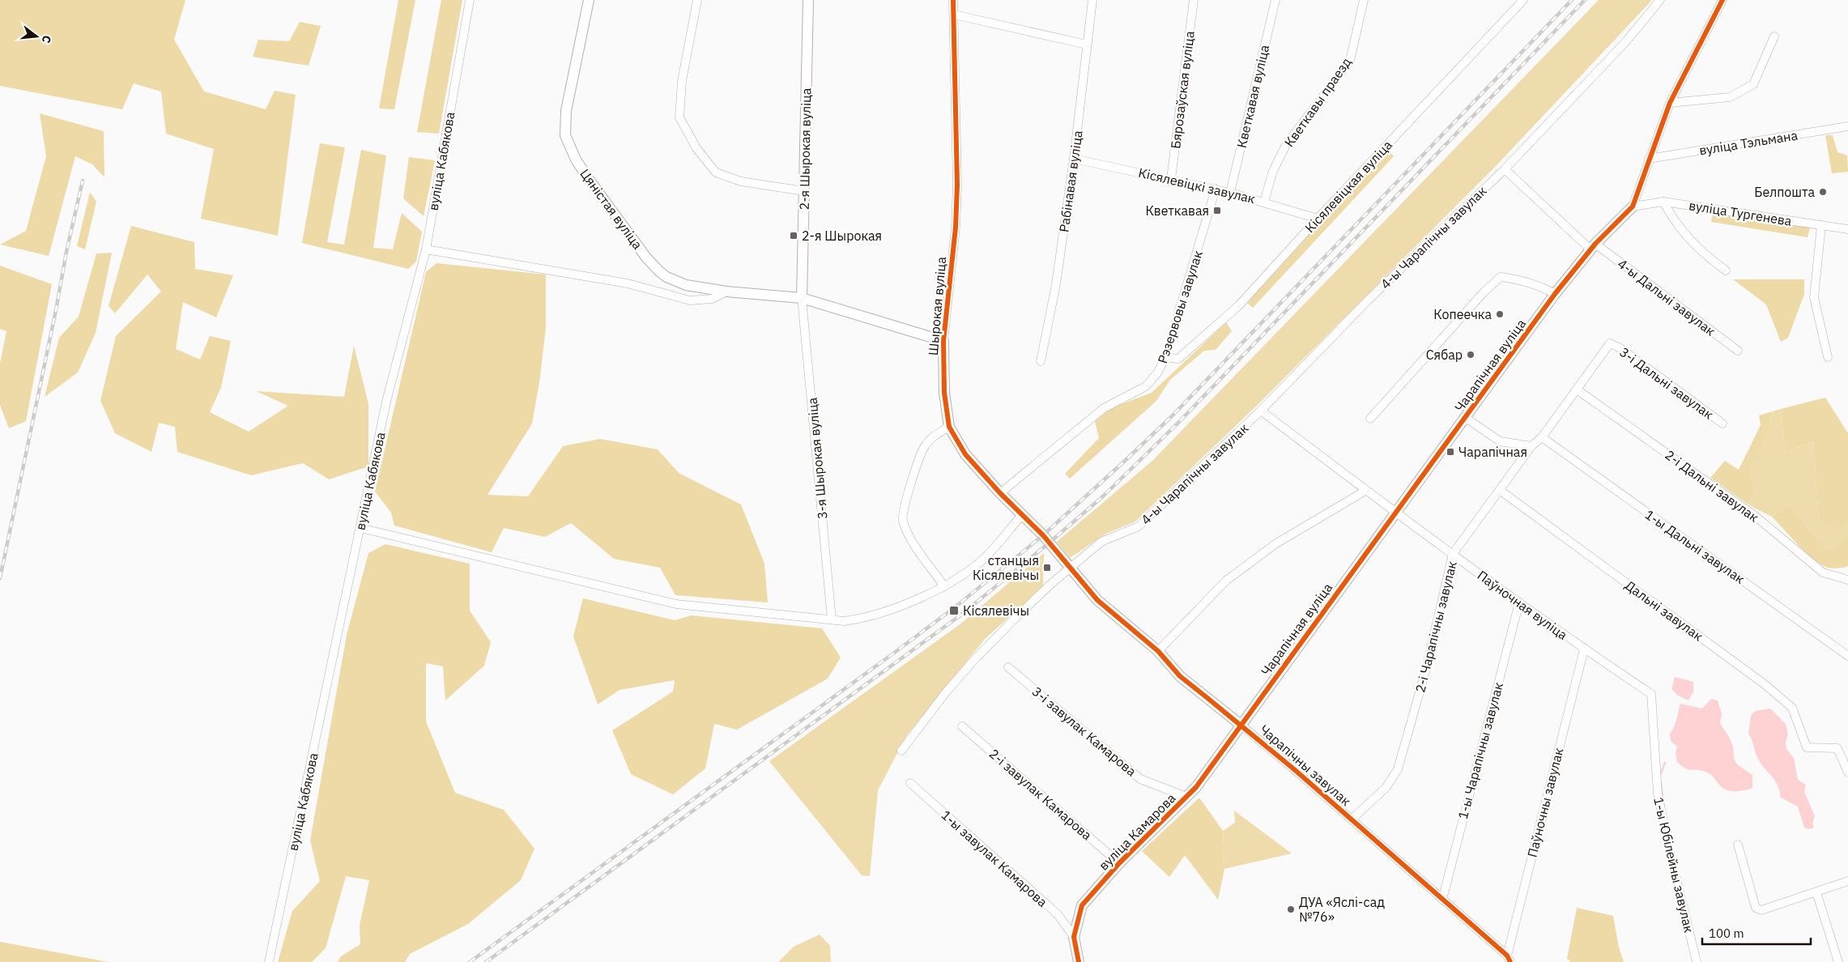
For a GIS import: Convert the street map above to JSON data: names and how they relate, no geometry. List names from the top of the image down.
{
  "streets": {
    "street": [
      "Бярозаўская вуліца",
      "Кветкавая вуліца",
      "Кветкавы праезд",
      "вуліца Тэльмана",
      "2-я Шырокая вуліца",
      "вуліца Кабякова",
      "Рабінавая вуліца",
      "Кісялевіцкі завулак",
      "Кісялевіцкая вуліца",
      "Цяністая вуліца",
      "вуліца Тургенева",
      "4-ы Чарапічны завулак",
      "4-ы Дальні завулак",
      "Шырокая вуліца",
      "Рэзервовы завулак",
      "Чарапічная вуліца",
      "3-і Дальні завулак",
      "3-я Шырокая вуліца",
      "2-і Дальні завулак",
      "1-ы Дальні завулак",
      "Паўночная вуліца",
      "Дальні завулак",
      "2-і Чарапічны завулак",
      "3-і завулак Камарова",
      "1-ы Чарапічны завулак",
      "Чарапічны завулак",
      "2-і завулак Камарова",
      "Паўночны завулак",
      "вуліца Камарова",
      "1-ы завулак Камарова",
      "1-ы Юбілейны завулак"
    ]
  },
  "crossings": [
    ["Бярозаўская вуліца", "Кісялевіцкі завулак"],
    ["Кветкавая вуліца", "Кісялевіцкі завулак"],
    ["Кветкавы праезд", "Кісялевіцкі завулак"],
    ["вуліца Тэльмана", "Чарапічная вуліца"],
    ["2-я Шырокая вуліца", "Цяністая вуліца"],
    ["2-я Шырокая вуліца", "3-я Шырокая вуліца"],
    ["Рабінавая вуліца", "Кісялевіцкі завулак"],
    ["Кісялевіцкі завулак", "Кісялевіцкая вуліца"],
    ["Кісялевіцкі завулак", "Рэзервовы завулак"],
    ["Кісялевіцкая вуліца", "Рэзервовы завулак"],
    ["Цяністая вуліца", "Шырокая вуліца"],
    ["Цяністая вуліца", "3-я Шырокая вуліца"],
    ["вуліца Тургенева", "Чарапічная вуліца"],
    ["4-ы Чарапічны завулак", "Шырокая вуліца"],
    ["4-ы Чарапічны завулак", "Чарапічны завулак"],
    ["4-ы Дальні завулак", "Чарапічная вуліца"],
    ["Шырокая вуліца", "Рэзервовы завулак"],
    ["Шырокая вуліца", "Чарапічны завулак"],
    ["Чарапічная вуліца", "Паўночная вуліца"],
    ["Чарапічная вуліца", "Чарапічны завулак"],
    ["Чарапічная вуліца", "вуліца Камарова"],
    ["3-і Дальні завулак", "2-і Чарапічны завулак"],
    ["2-і Дальні завулак", "2-і Чарапічны завулак"],
    ["1-ы Дальні завулак", "2-і Чарапічны завулак"],
    ["Паўночная вуліца", "2-і Чарапічны завулак"],
    ["Паўночная вуліца", "1-ы Чарапічны завулак"],
    ["Паўночная вуліца", "Паўночны завулак"],
    ["Паўночная вуліца", "1-ы Юбілейны завулак"],
    ["Дальні завулак", "2-і Чарапічны завулак"],
    ["2-і Чарапічны завулак", "Чарапічны завулак"],
    ["3-і завулак Камарова", "вуліца Камарова"],
    ["1-ы Чарапічны завулак", "Чарапічны завулак"],
    ["Чарапічны завулак", "Паўночны завулак"],
    ["Чарапічны завулак", "вуліца Камарова"],
    ["2-і завулак Камарова", "вуліца Камарова"],
    ["вуліца Камарова", "1-ы завулак Камарова"]
  ],
  "places": {
    "other": [
      "Белпошта",
      "Копеечка",
      "Сябар",
      "ДУА «Яслі-сад №76»"
    ],
    "transit": [
      "Кветкавая",
      "2-я Шырокая",
      "Чарапічная",
      "станцыя Кісялевічы",
      "Кісялевічы"
    ]
  },
  "scale_bar": "100 m",
  "north": "right"
}
